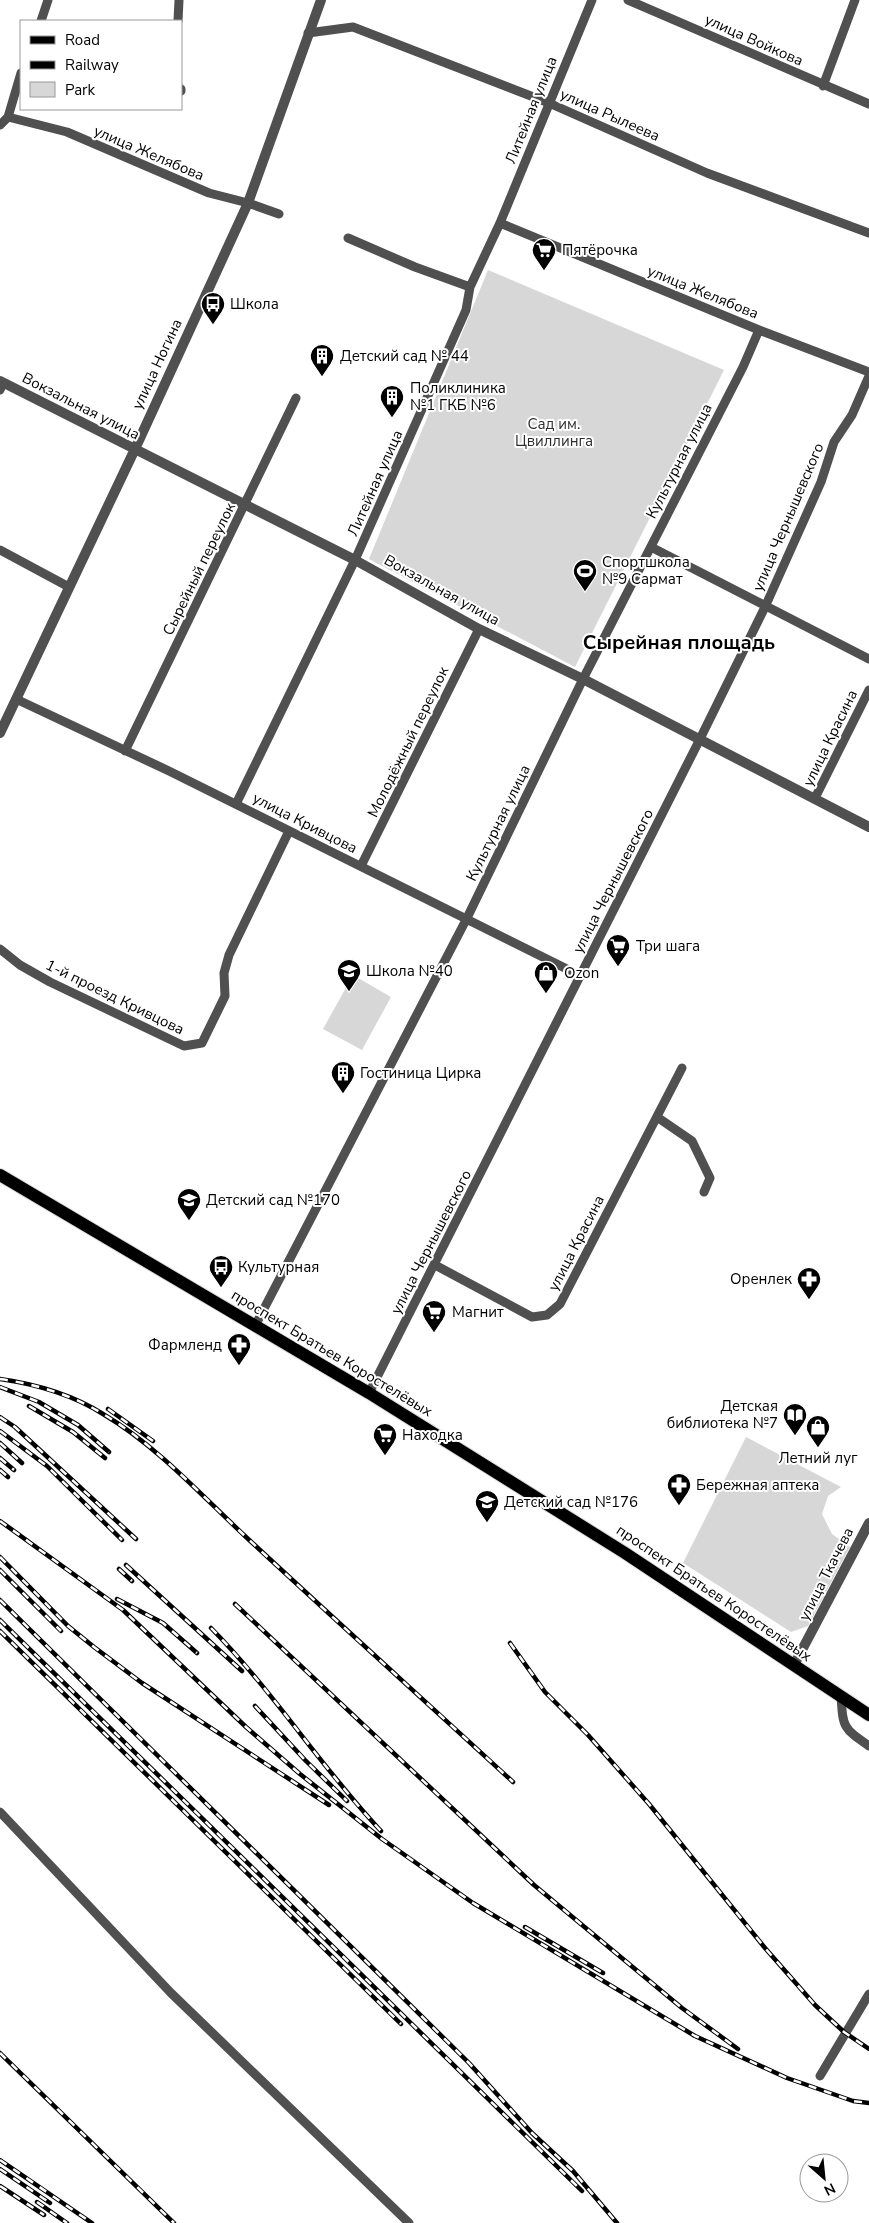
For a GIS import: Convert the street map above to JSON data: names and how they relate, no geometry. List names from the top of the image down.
{
  "streets": {
    "main road": ["проспект Братьев Коростелёвых"],
    "street": [
      "улица Войкова",
      "Литейная улица",
      "улица Рылеева",
      "улица Желябова",
      "улица Ногина",
      "Вокзальная улица",
      "Культурная улица",
      "улица Чернышевского",
      "Сырейный переулок",
      "улица Красина",
      "Молодёжный переулок",
      "улица Кривцова",
      "1-й проезд Кривцова",
      "улица Ткачева"
    ]
  },
  "crossings": [
    ["Литейная улица", "улица Рылеева"],
    ["Литейная улица", "улица Желябова"],
    ["Литейная улица", "Вокзальная улица"],
    ["Литейная улица", "улица Кривцова"],
    ["улица Рылеева", "улица Ногина"],
    ["улица Желябова", "улица Ногина"],
    ["улица Желябова", "Культурная улица"],
    ["улица Ногина", "Вокзальная улица"],
    ["улица Ногина", "улица Кривцова"],
    ["Вокзальная улица", "Культурная улица"],
    ["Вокзальная улица", "улица Чернышевского"],
    ["Вокзальная улица", "Сырейный переулок"],
    ["Вокзальная улица", "улица Красина"],
    ["Вокзальная улица", "Молодёжный переулок"],
    ["Культурная улица", "улица Кривцова"],
    ["Культурная улица", "проспект Братьев Коростелёвых"],
    ["улица Чернышевского", "улица Красина"],
    ["улица Чернышевского", "улица Кривцова"],
    ["улица Чернышевского", "проспект Братьев Коростелёвых"],
    ["Сырейный переулок", "улица Кривцова"],
    ["Молодёжный переулок", "улица Кривцова"],
    ["улица Кривцова", "1-й проезд Кривцова"],
    ["проспект Братьев Коростелёвых", "улица Ткачева"]
  ],
  "districts": ["Сырейная площадь"],
  "parks": ["Сад им. Цвиллинга"],
  "places": {
    "supermarket": [
      "Пятёрочка",
      "Три шага",
      "Магнит",
      "Находка"
    ],
    "bus stop": ["Школа", "Культурная"],
    "building": ["Детский сад № 44", "Поликлиника №1 ГКБ №6", "Гостиница Цирка"],
    "sports": ["Спортшкола №9 Сармат"],
    "school or university": ["Школа №40", "Детский сад №170", "Детский сад №176"],
    "shop": ["Ozon", "Летний луг"],
    "pharmacy": ["Оренлек", "Фармленд", "Бережная аптека"],
    "library": ["Детская библиотека №7"]
  },
  "legend": ["Road", "Railway", "Park"],
  "north": "bottom right"
}
